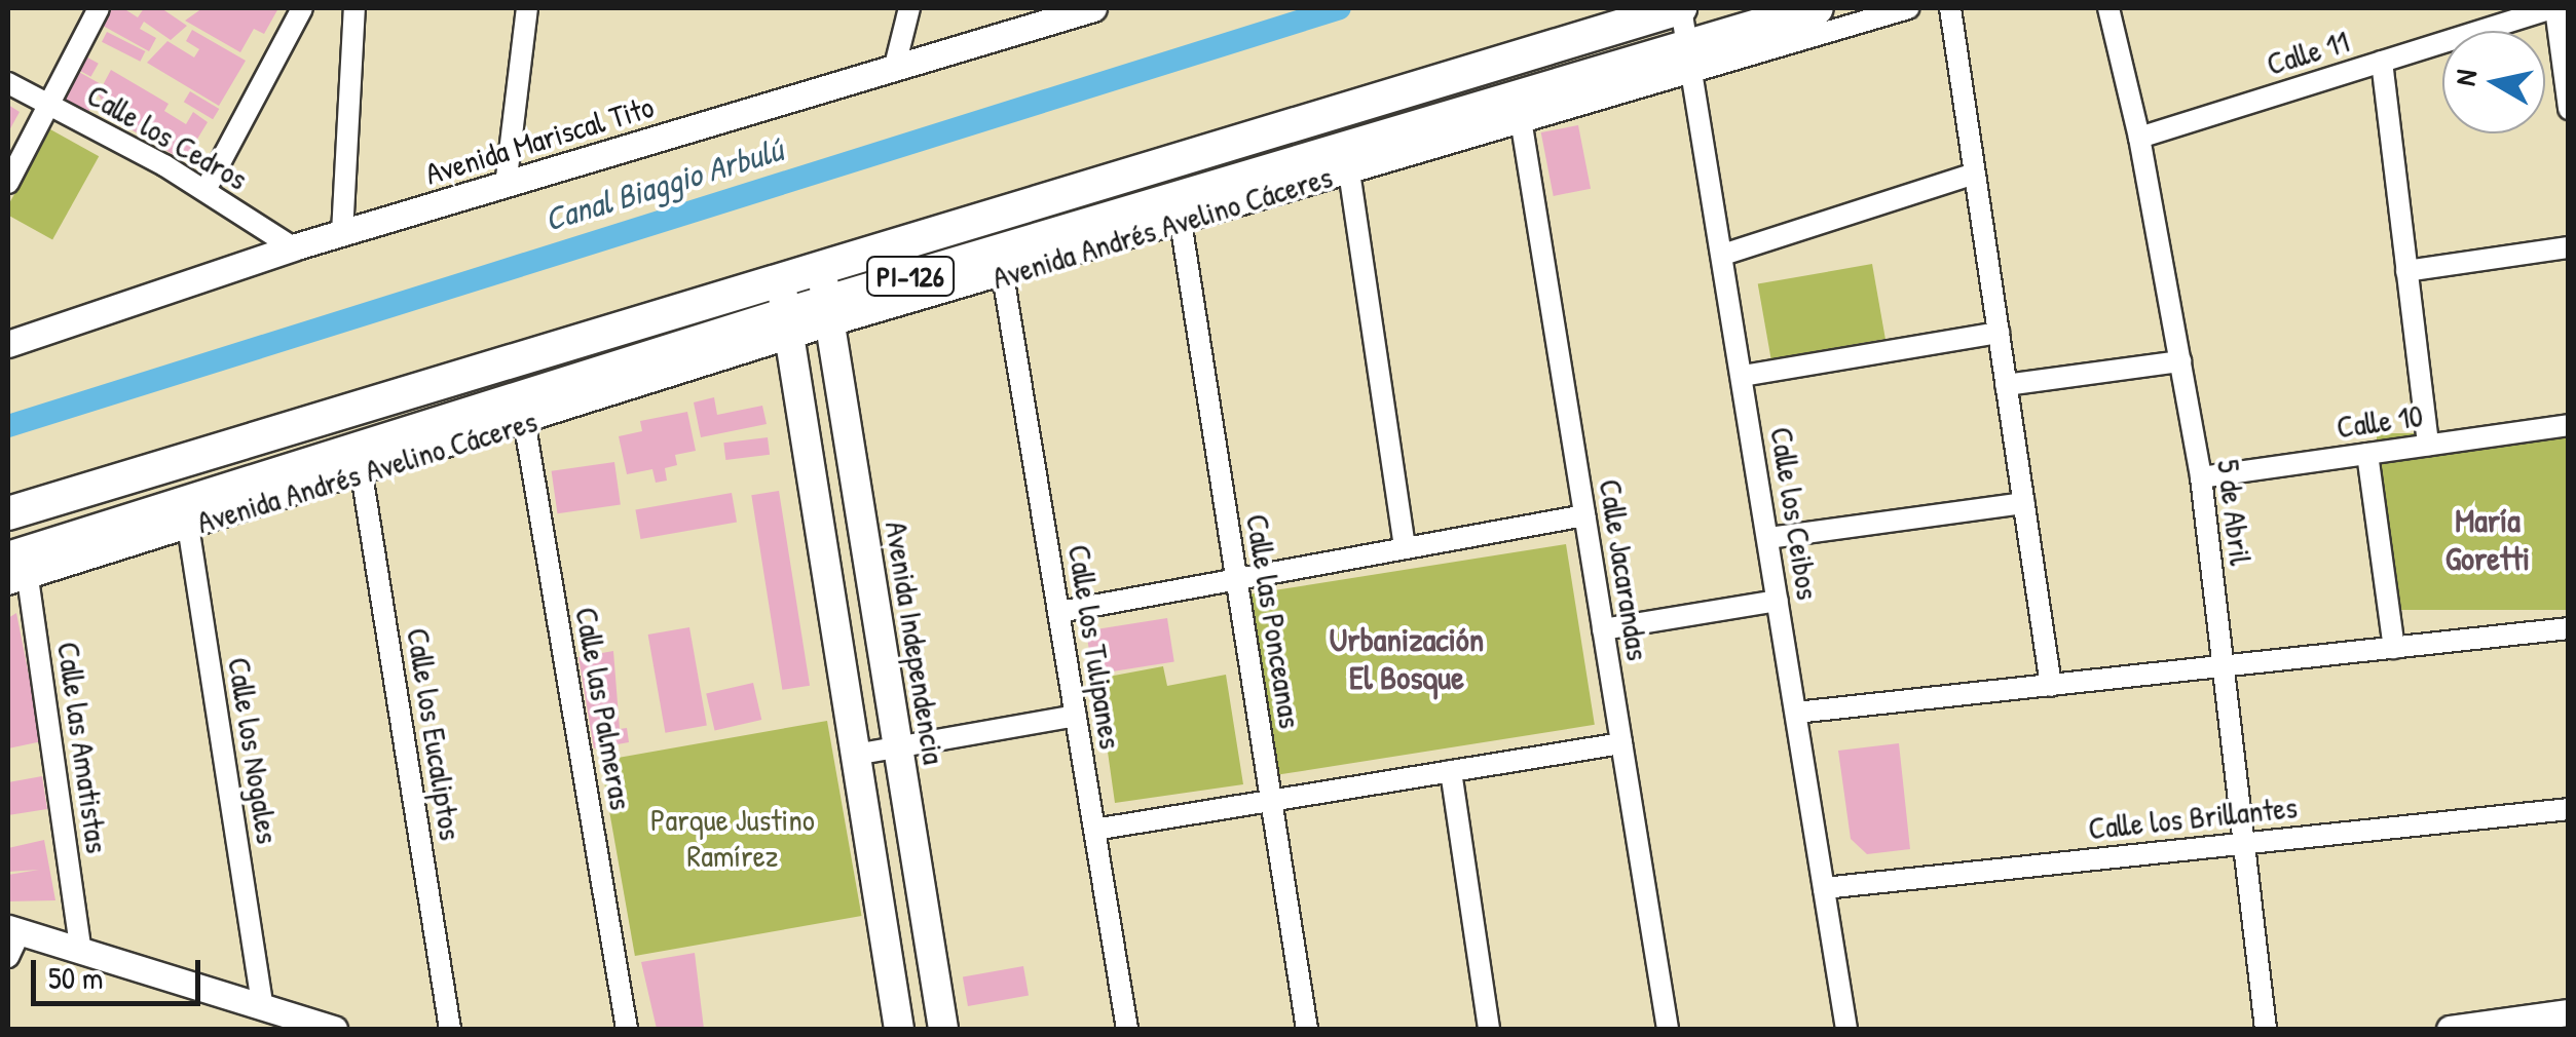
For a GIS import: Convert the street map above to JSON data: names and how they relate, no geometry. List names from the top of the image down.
{
  "streets": {
    "highway": ["Avenida Andrés Avelino Cáceres", "PI-126"],
    "main road": ["Avenida Independencia"],
    "street": [
      "Calle 11",
      "Calle los Cedros",
      "Avenida Mariscal Tito",
      "Calle 10",
      "5 de Abril",
      "Calle los Ceibos",
      "Calle Jacarandas",
      "Calle las Ponceanas",
      "Calle los Tulipanes",
      "Calle las Palmeras",
      "Calle los Eucaliptos",
      "Calle las Amatistas",
      "Calle los Nogales",
      "Calle los Brillantes"
    ]
  },
  "crossings": [
    ["Calle 11", "5 de Abril"],
    ["Calle los Cedros", "Avenida Mariscal Tito"],
    ["Avenida Andrés Avelino Cáceres", "Calle los Ceibos"],
    ["Avenida Andrés Avelino Cáceres", "Calle Jacarandas"],
    ["Avenida Andrés Avelino Cáceres", "Calle las Ponceanas"],
    ["Avenida Andrés Avelino Cáceres", "Avenida Independencia"],
    ["Avenida Andrés Avelino Cáceres", "Calle los Tulipanes"],
    ["Avenida Andrés Avelino Cáceres", "Calle las Palmeras"],
    ["Avenida Andrés Avelino Cáceres", "Calle los Eucaliptos"],
    ["Avenida Andrés Avelino Cáceres", "Calle las Amatistas"],
    ["Avenida Andrés Avelino Cáceres", "Calle los Nogales"],
    ["Calle 10", "5 de Abril"],
    ["5 de Abril", "Calle los Brillantes"],
    ["Calle los Ceibos", "Calle los Brillantes"]
  ],
  "districts": ["María Goretti", "Urbanización El Bosque"],
  "water": ["Canal Biaggio Arbulú"],
  "parks": ["Parque Justino Ramírez"],
  "scale_bar": "50 m",
  "north": "left"
}
